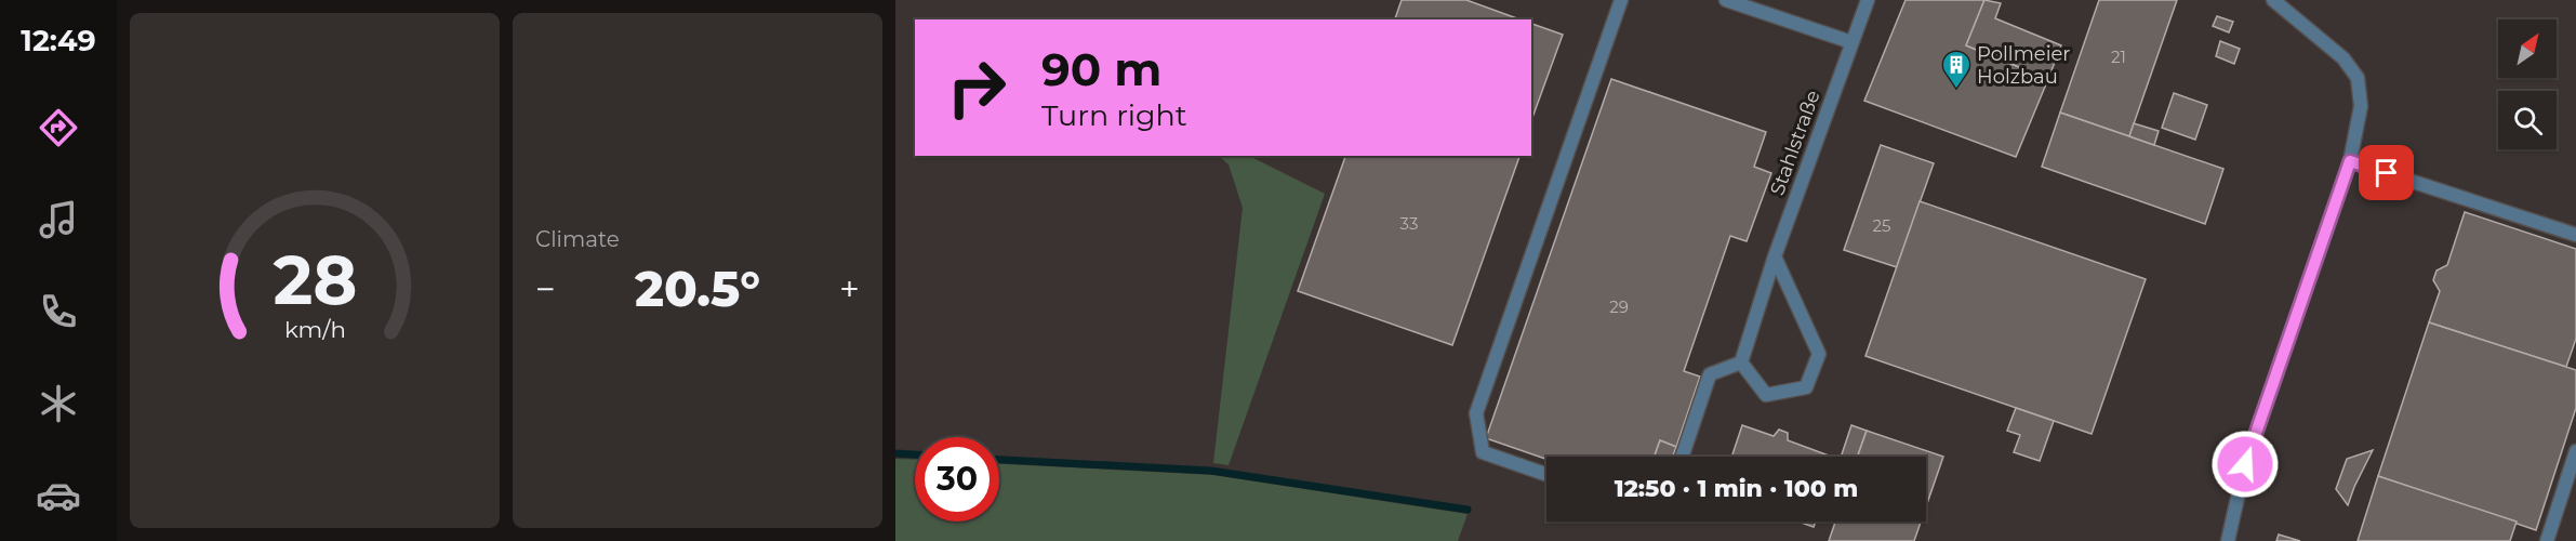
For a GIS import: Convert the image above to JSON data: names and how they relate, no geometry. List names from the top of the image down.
{
  "streets": {
    "street": ["Stahlstraße"]
  },
  "places": {
    "building": ["Pollmeier Holzbau"]
  },
  "house_numbers": [
    "21",
    "33",
    "25",
    "29"
  ],
  "north": "top right",
  "page": {
    "tabs": "12:49",
    "tile": "Climate",
    "turn": ["90 m", "Turn right"],
    "heat": ["−", "20.5°", "+"],
    "limit": "30",
    "trip": "12:50 · 1 min · 100 m",
    "gauge": ["28", "km/h"]
  }
}
